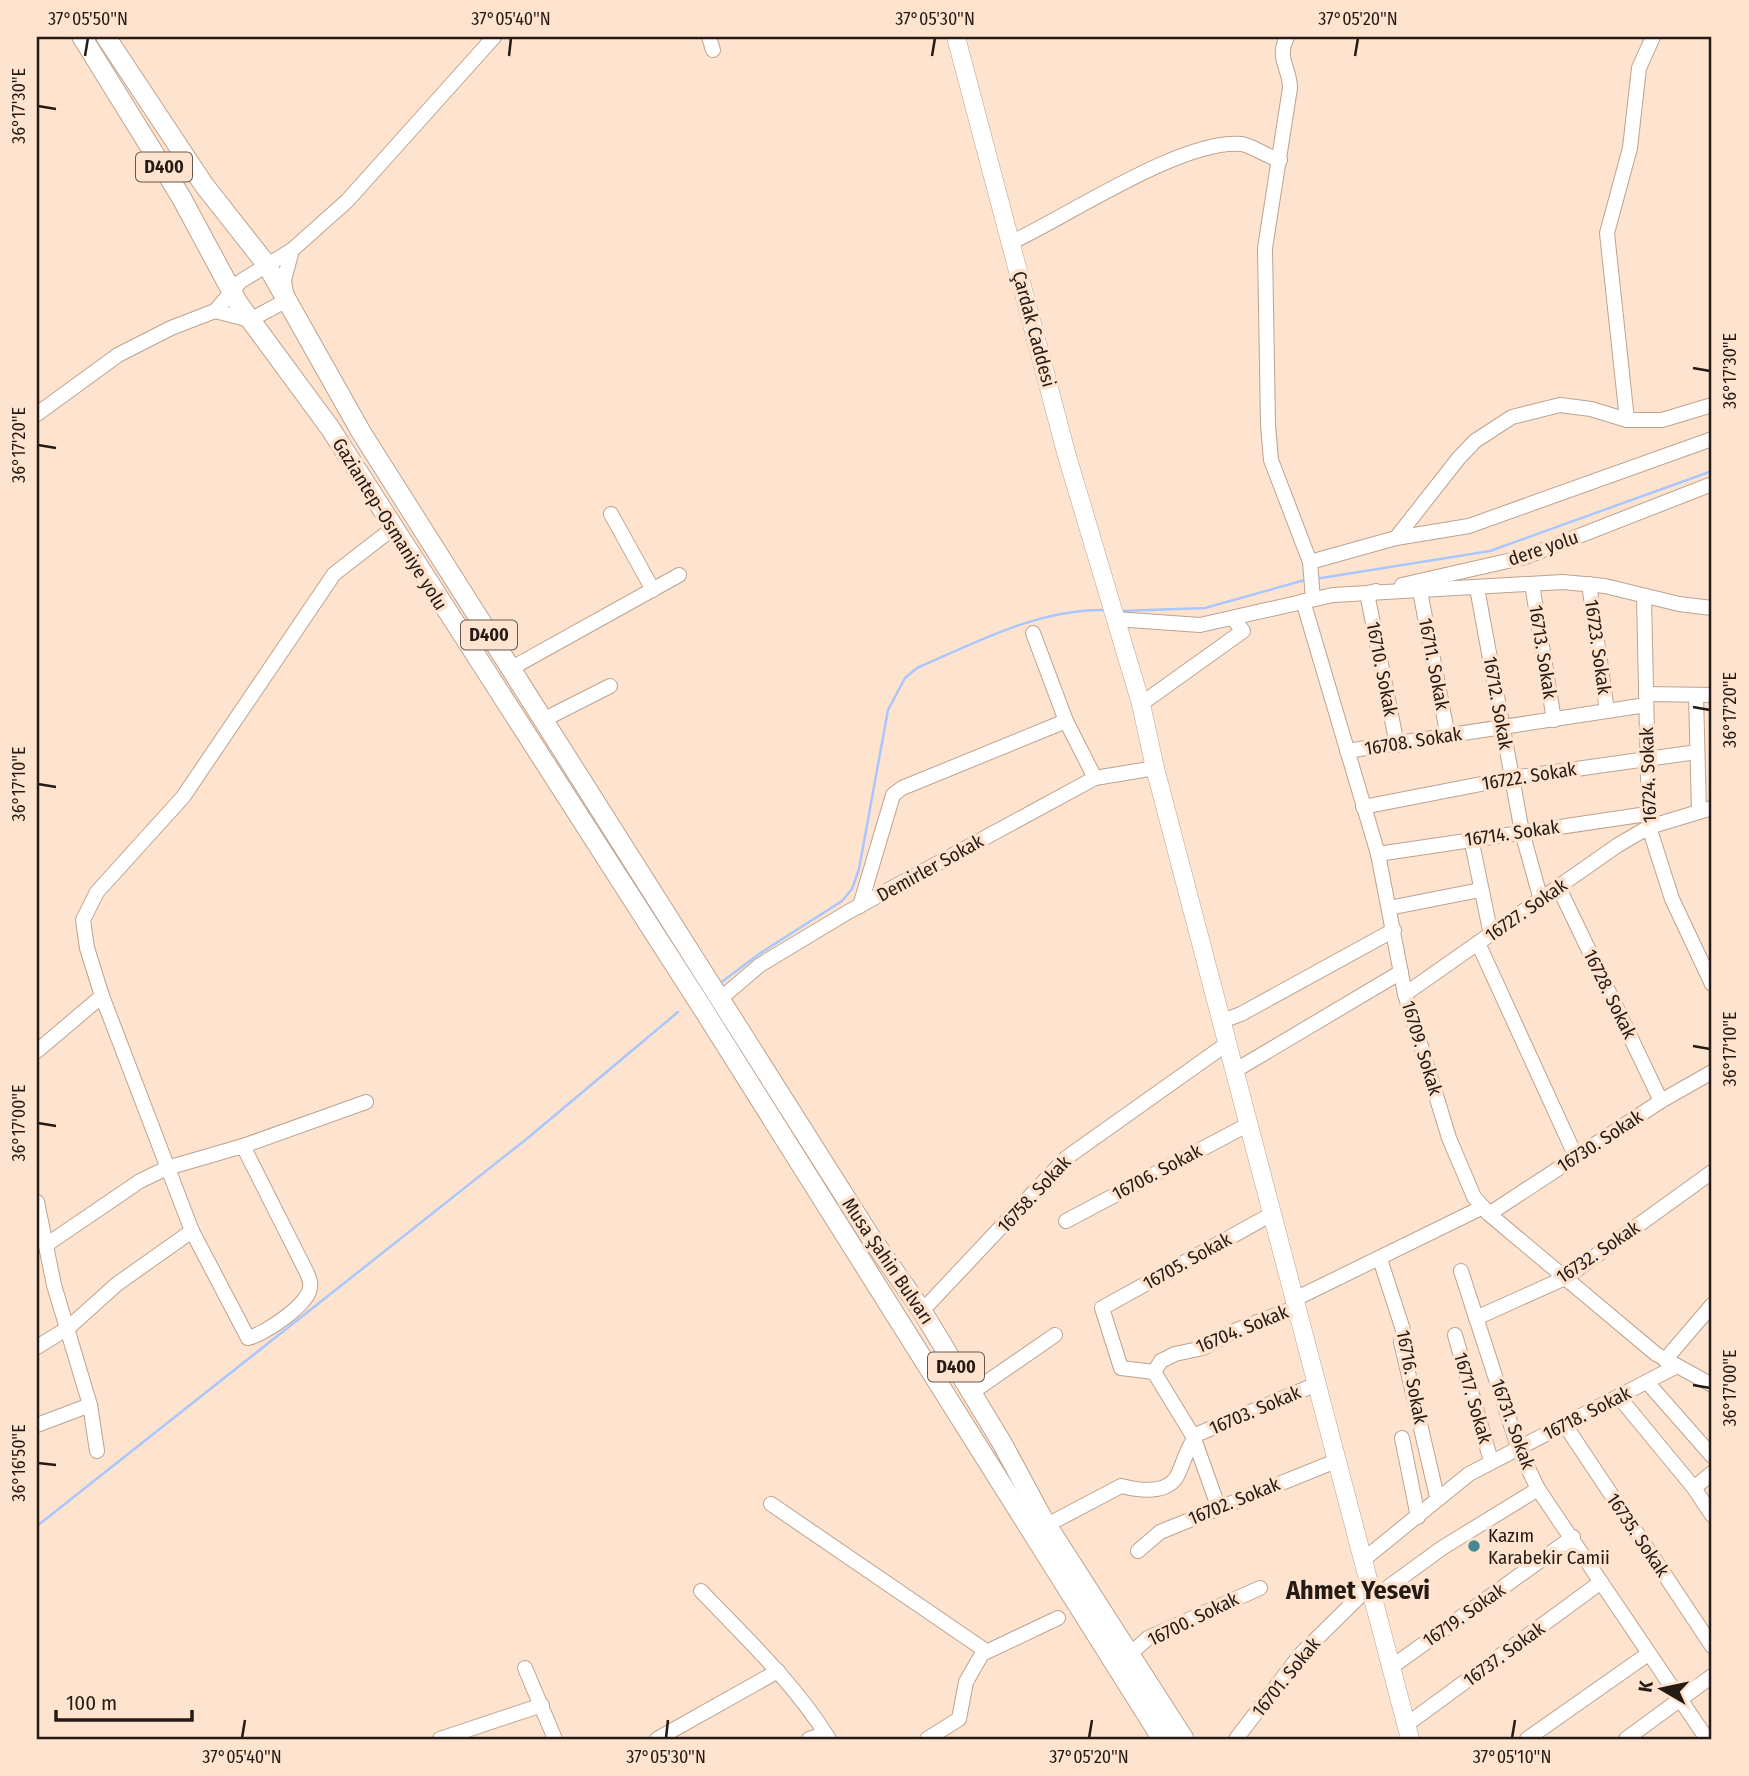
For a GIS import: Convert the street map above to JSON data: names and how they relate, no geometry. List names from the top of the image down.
{
  "streets": {
    "highway": ["D400", "Gaziantep-Osmaniye yolu", "Musa Şahin Bulvarı"],
    "main road": ["Çardak Caddesi"],
    "street": [
      "dere yolu",
      "16723. Sokak",
      "16713. Sokak",
      "16711. Sokak",
      "16710. Sokak",
      "16712. Sokak",
      "16708. Sokak",
      "16724. Sokak",
      "16722. Sokak",
      "16714. Sokak",
      "Demirler Sokak",
      "16727. Sokak",
      "16728. Sokak",
      "16709. Sokak",
      "16730. Sokak",
      "16706. Sokak",
      "16758. Sokak",
      "16732. Sokak",
      "16705. Sokak",
      "16704. Sokak",
      "16716. Sokak",
      "16717. Sokak",
      "16703. Sokak",
      "16718. Sokak",
      "16731. Sokak",
      "16702. Sokak",
      "16735. Sokak",
      "16719. Sokak",
      "16700. Sokak",
      "16737. Sokak",
      "16701. Sokak"
    ]
  },
  "crossings": [
    ["Çardak Caddesi", "Demirler Sokak"],
    ["Çardak Caddesi", "16730. Sokak"],
    ["Çardak Caddesi", "16706. Sokak"],
    ["Çardak Caddesi", "16758. Sokak"],
    ["Çardak Caddesi", "16705. Sokak"],
    ["Çardak Caddesi", "16704. Sokak"],
    ["Çardak Caddesi", "16703. Sokak"],
    ["Çardak Caddesi", "16718. Sokak"],
    ["Çardak Caddesi", "16702. Sokak"],
    ["Çardak Caddesi", "16719. Sokak"],
    ["Çardak Caddesi", "16737. Sokak"],
    ["Çardak Caddesi", "16701. Sokak"],
    ["Gaziantep-Osmaniye yolu", "Demirler Sokak"],
    ["Gaziantep-Osmaniye yolu", "Musa Şahin Bulvarı"],
    ["dere yolu", "16710. Sokak"],
    ["16723. Sokak", "16708. Sokak"],
    ["16713. Sokak", "16708. Sokak"],
    ["16711. Sokak", "16708. Sokak"],
    ["16710. Sokak", "16708. Sokak"],
    ["16712. Sokak", "16708. Sokak"],
    ["16712. Sokak", "16722. Sokak"],
    ["16712. Sokak", "16714. Sokak"],
    ["16712. Sokak", "16727. Sokak"],
    ["16708. Sokak", "16724. Sokak"],
    ["16708. Sokak", "16709. Sokak"],
    ["16724. Sokak", "16722. Sokak"],
    ["16724. Sokak", "16714. Sokak"],
    ["16724. Sokak", "16727. Sokak"],
    ["16722. Sokak", "16709. Sokak"],
    ["16714. Sokak", "16727. Sokak"],
    ["16714. Sokak", "16709. Sokak"],
    ["Demirler Sokak", "Musa Şahin Bulvarı"],
    ["16727. Sokak", "16728. Sokak"],
    ["16727. Sokak", "16709. Sokak"],
    ["16728. Sokak", "16730. Sokak"],
    ["16709. Sokak", "16730. Sokak"],
    ["16709. Sokak", "16732. Sokak"],
    ["16709. Sokak", "16718. Sokak"],
    ["16730. Sokak", "16704. Sokak"],
    ["16730. Sokak", "16716. Sokak"],
    ["16758. Sokak", "Musa Şahin Bulvarı"],
    ["16732. Sokak", "16731. Sokak"],
    ["Musa Şahin Bulvarı", "16700. Sokak"],
    ["16705. Sokak", "16704. Sokak"],
    ["16716. Sokak", "16718. Sokak"],
    ["16717. Sokak", "16718. Sokak"],
    ["16718. Sokak", "16731. Sokak"],
    ["16718. Sokak", "16735. Sokak"],
    ["16731. Sokak", "16719. Sokak"],
    ["16731. Sokak", "16737. Sokak"],
    ["16731. Sokak", "16701. Sokak"]
  ],
  "districts": ["Ahmet Yesevi"],
  "places": ["Kazım Karabekir Camii"],
  "scale_bar": "100 m",
  "north": "left",
  "coordinates": [
    "37°05'50\"N",
    "37°05'40\"N",
    "37°05'30\"N",
    "37°05'20\"N",
    "36°17'30\"E",
    "36°17'20\"E",
    "36°17'10\"E",
    "36°17'00\"E",
    "36°16'50\"E",
    "37°05'10\"N"
  ]
}
